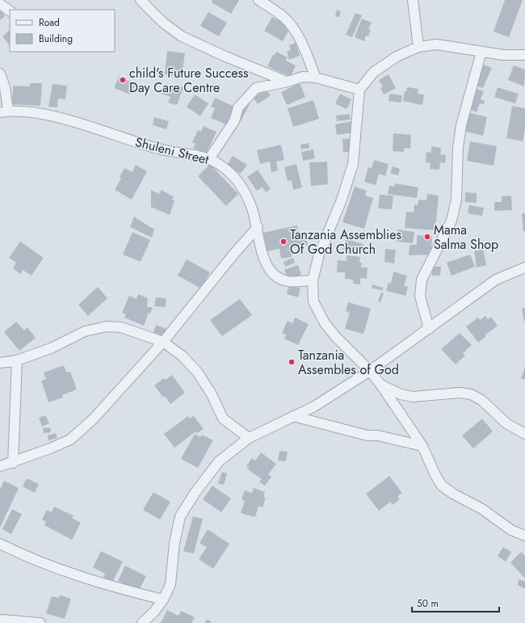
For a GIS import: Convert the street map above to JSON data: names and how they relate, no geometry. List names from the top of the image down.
{
  "streets": {
    "street": ["Shuleni Street"]
  },
  "places": [
    "child's Future Success Day Care Centre",
    "Mama Salma Shop",
    "Tanzania Assemblies Of God Church",
    "Tanzania Assembles of God"
  ],
  "legend": ["Road", "Building"],
  "scale_bar": "50 m"
}
